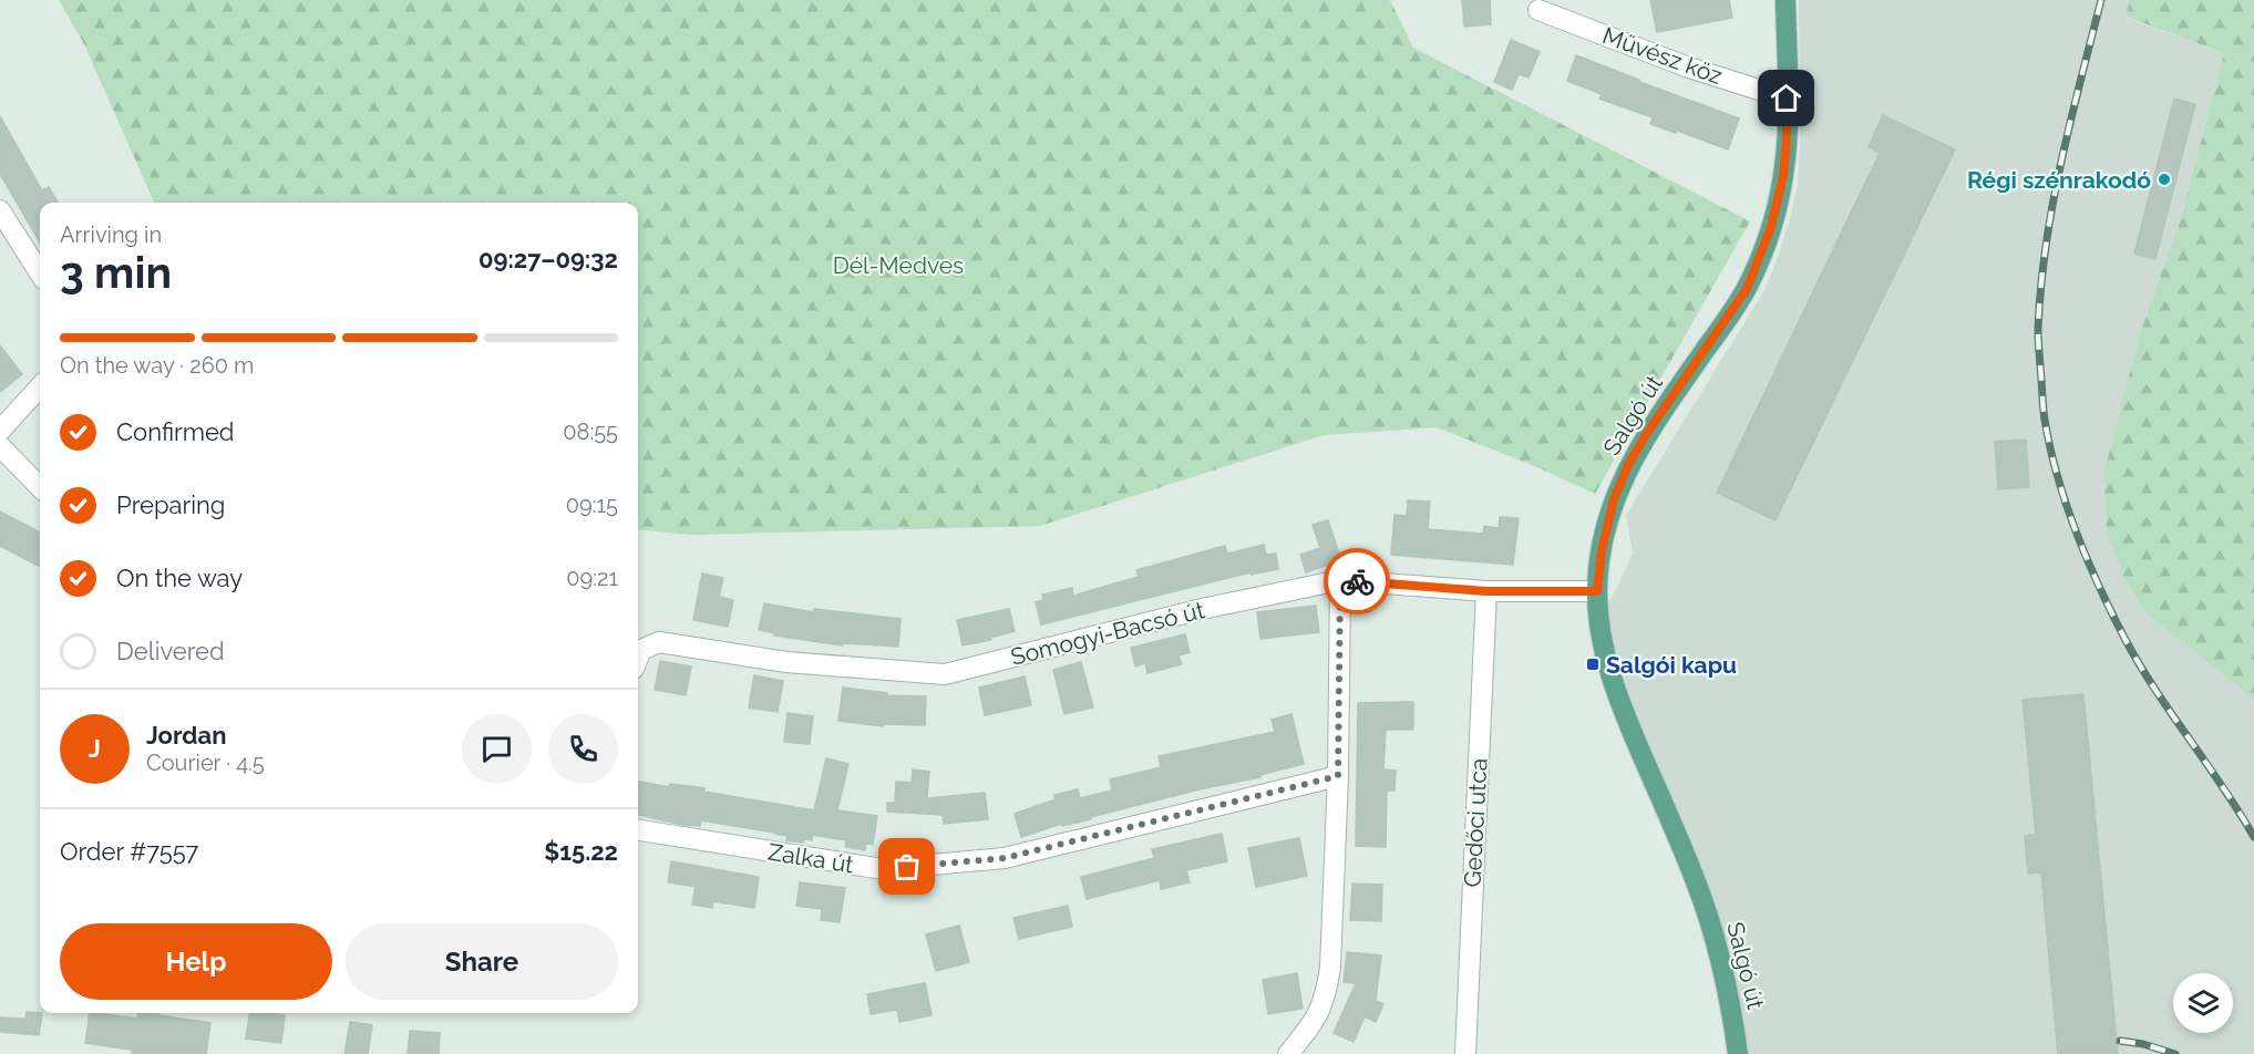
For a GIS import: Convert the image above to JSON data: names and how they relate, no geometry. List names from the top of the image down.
{
  "streets": {
    "main road": ["Salgó út"],
    "street": [
      "Művész köz",
      "Somogyi-Bacsó út",
      "Gedőci utca",
      "Zalka út"
    ]
  },
  "crossings": [
    ["Művész köz", "Salgó út"],
    ["Salgó út", "Somogyi-Bacsó út"],
    ["Somogyi-Bacsó út", "Gedőci utca"]
  ],
  "parks": ["Dél-Medves"],
  "places": {
    "other": ["Régi szénrakodó"],
    "transit": ["Salgói kapu"]
  },
  "page": {
    "heading": ["3 min", "Arriving in", "09:27–09:32"],
    "panel": [
      "Jordan",
      "Courier · 4.5",
      "Order #7557",
      "$15.22"
    ],
    "bar": "On the way · 260 m",
    "list": [
      ["Confirmed", "08:55"],
      ["Preparing", "09:15"],
      ["On the way", "09:21"],
      "Delivered"
    ],
    "round": "J",
    "buttons": ["Help", "Share"]
  }
}
